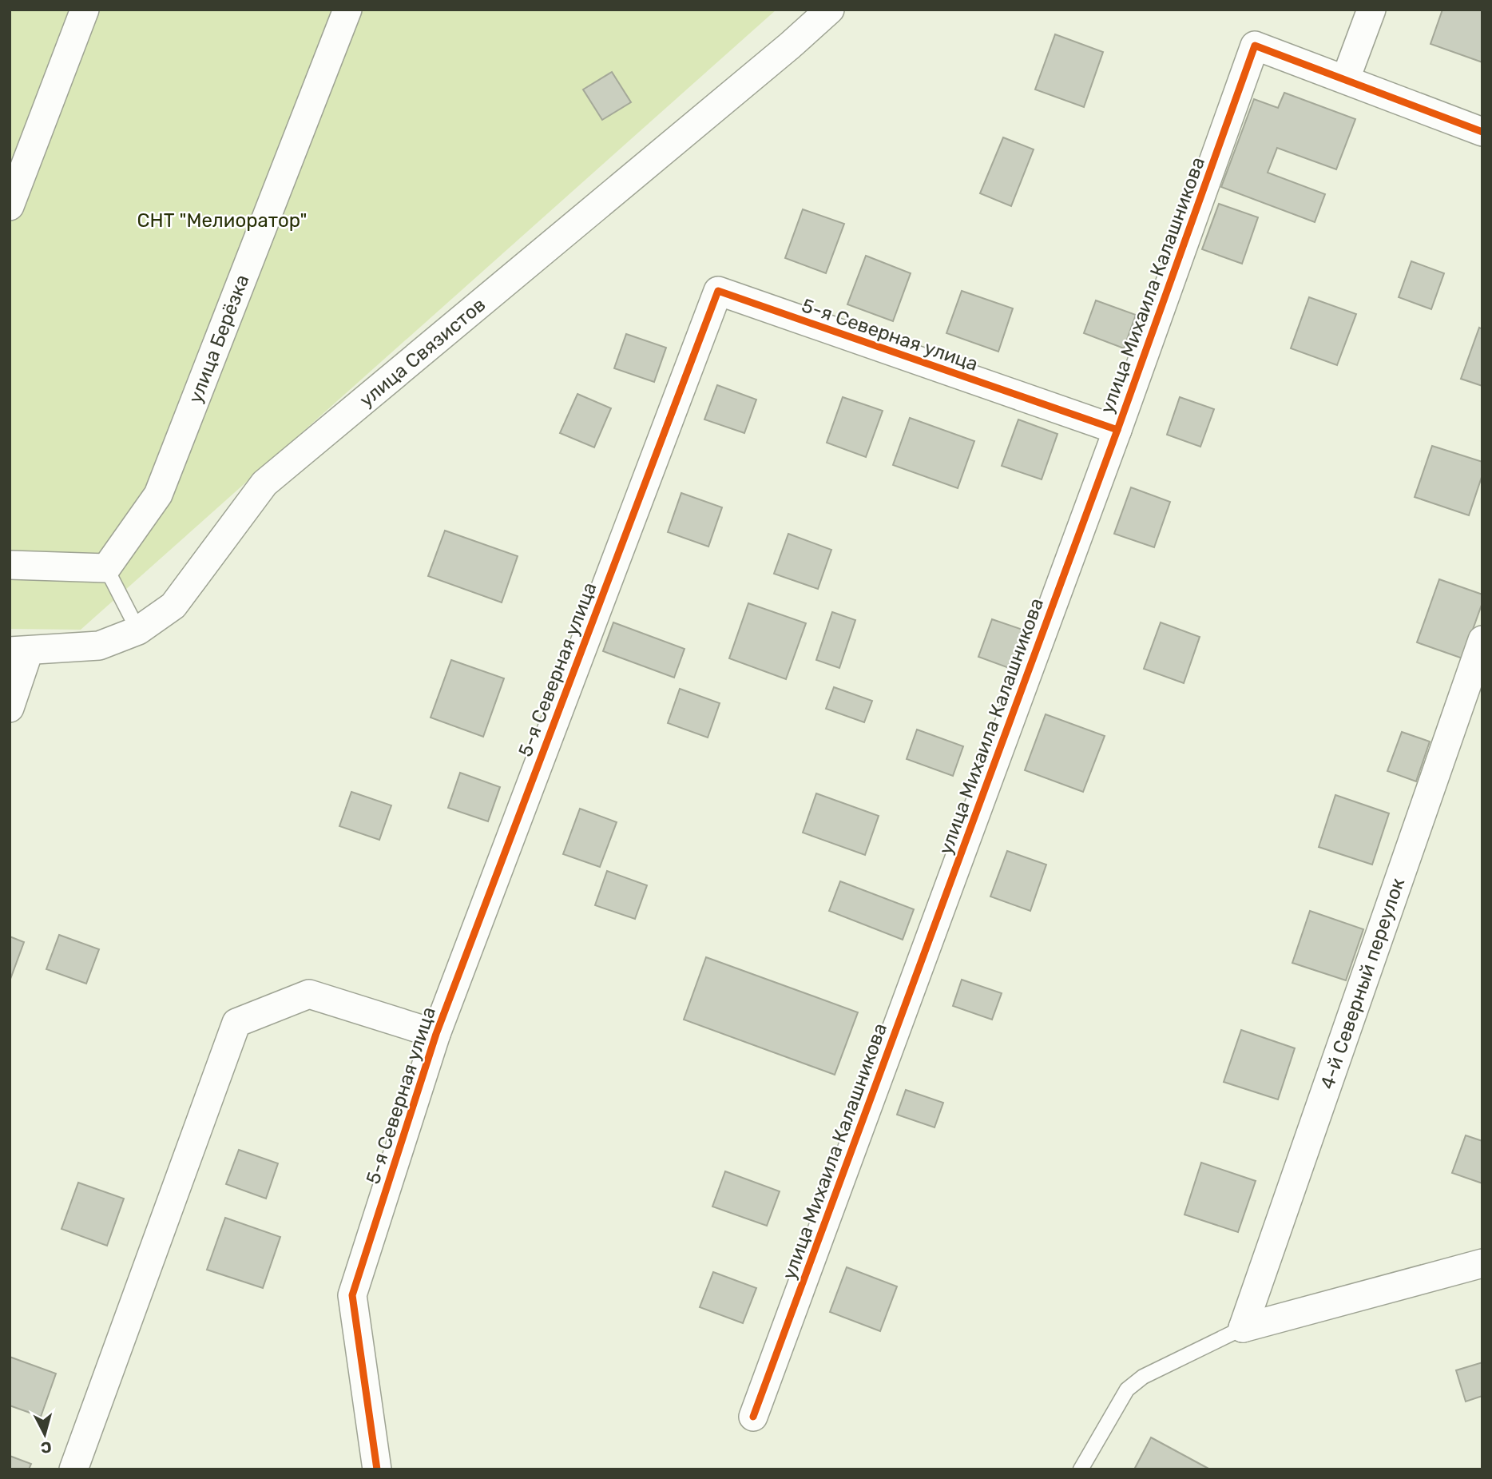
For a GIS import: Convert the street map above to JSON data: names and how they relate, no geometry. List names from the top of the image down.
{
  "streets": {
    "street": [
      "улица Михаила Калашникова",
      "5-я Северная улица",
      "улица Берёзка",
      "улица Связистов",
      "4-й Северный переулок"
    ]
  },
  "crossings": [
    ["улица Михаила Калашникова", "5-я Северная улица"]
  ],
  "parks": ["СНТ \"Мелиоратор\""],
  "north": "bottom"
}
